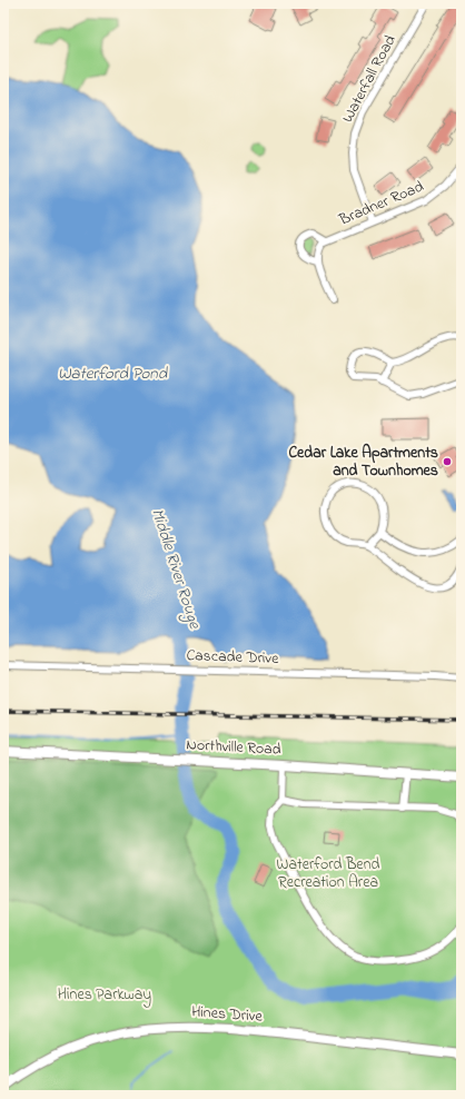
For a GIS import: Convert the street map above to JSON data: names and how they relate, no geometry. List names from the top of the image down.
{
  "streets": {
    "street": [
      "Waterfall Road",
      "Bradner Road",
      "Cascade Drive",
      "Northville Road",
      "Hines Drive"
    ]
  },
  "crossings": [
    ["Waterfall Road", "Bradner Road"]
  ],
  "water": ["Waterford Pond", "Middle River Rouge"],
  "parks": ["Waterford Bend Recreation Area", "Hines Parkway"],
  "places": ["Cedar Lake Apartments and Townhomes"]
}
